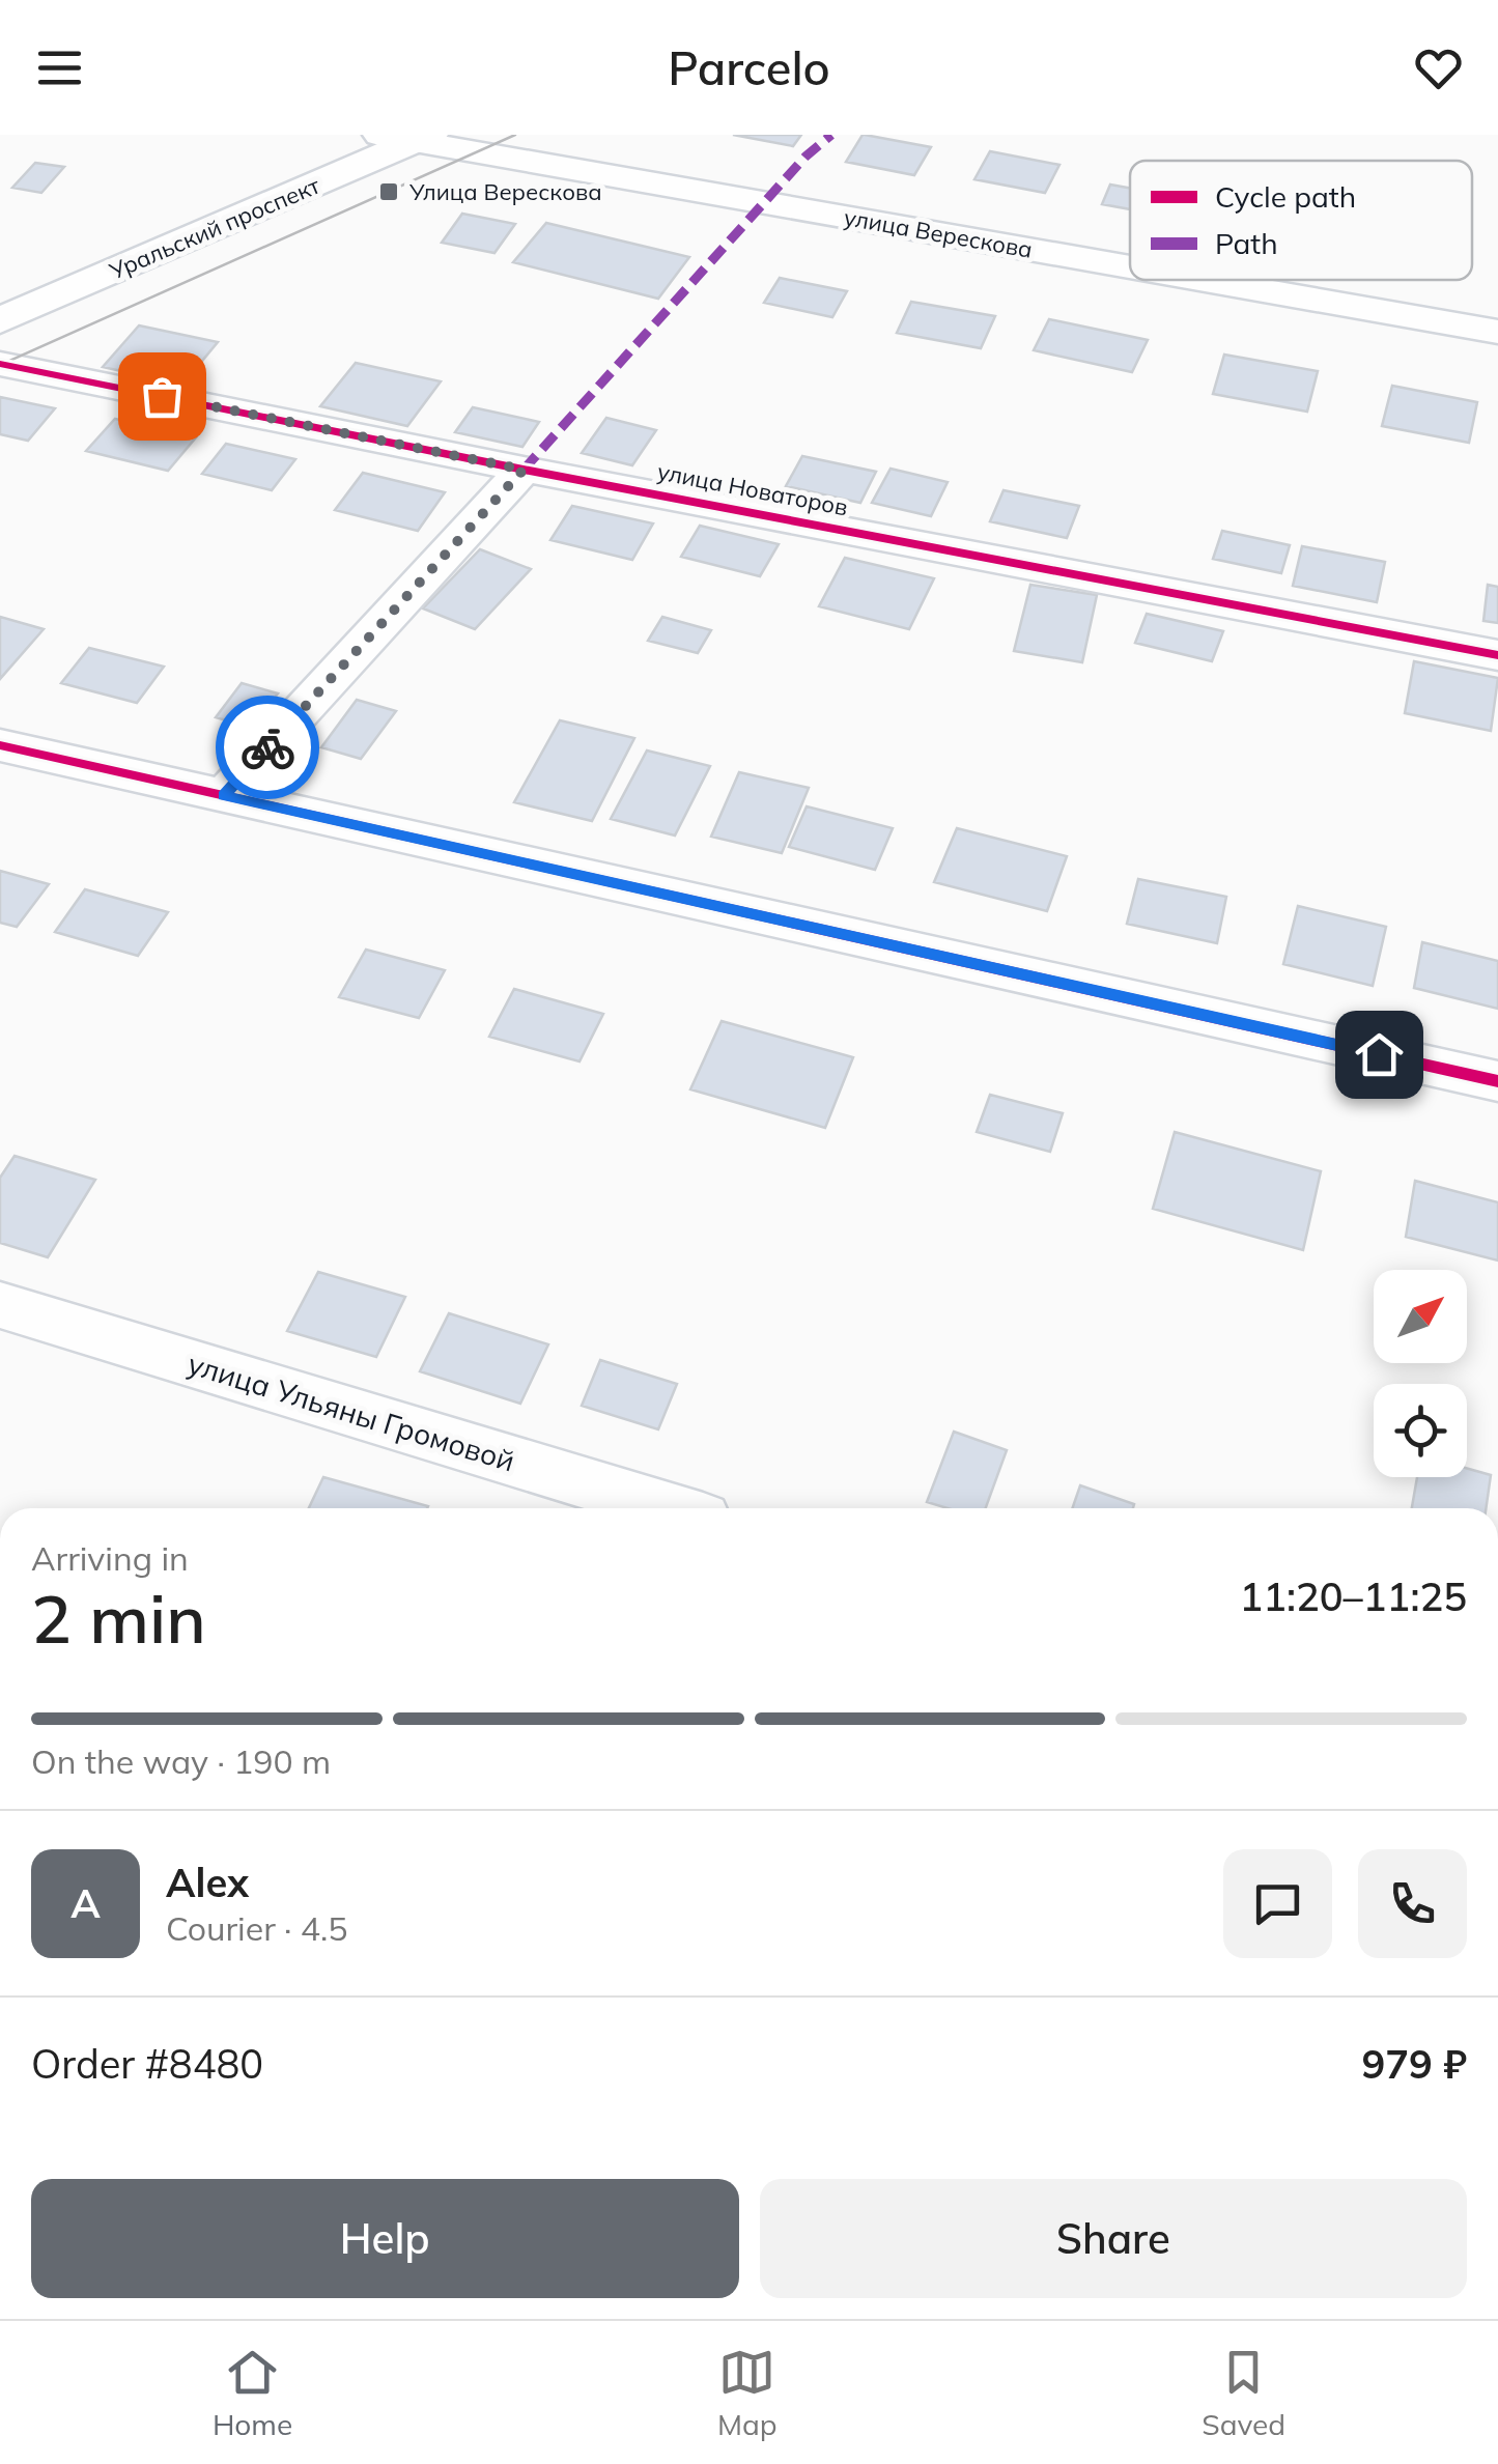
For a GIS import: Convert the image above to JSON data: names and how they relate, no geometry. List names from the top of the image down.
{
  "streets": {
    "main road": ["Уральский проспект"],
    "street": ["улица Верескова", "улица Новаторов", "улица Ульяны Громовой"]
  },
  "crossings": [
    ["Уральский проспект", "улица Верескова"]
  ],
  "places": {
    "transit": ["Улица Верескова"]
  },
  "legend": ["Cycle path", "Path"],
  "north": "top right",
  "page": {
    "header": "Parcelo",
    "heading": ["2 min", "Arriving in", "11:20–11:25"],
    "panel": [
      "Alex",
      "Courier · 4.5",
      "Order #8480",
      "979 ₽"
    ],
    "bar": "On the way · 190 m",
    "round": "A",
    "buttons": ["Help", "Share"],
    "tabs": ["Home", "Map", "Saved"]
  }
}
